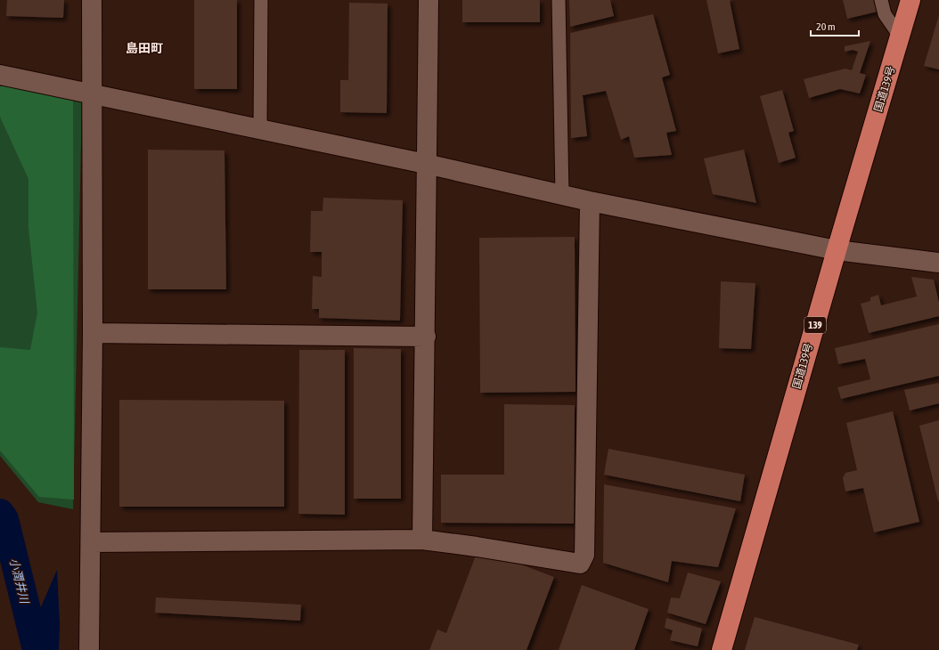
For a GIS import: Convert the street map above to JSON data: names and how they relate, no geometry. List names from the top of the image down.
{
  "streets": {
    "highway": ["国道139号", "139"]
  },
  "districts": ["島田町"],
  "water": ["小潤井川"],
  "scale_bar": "20 m"
}
